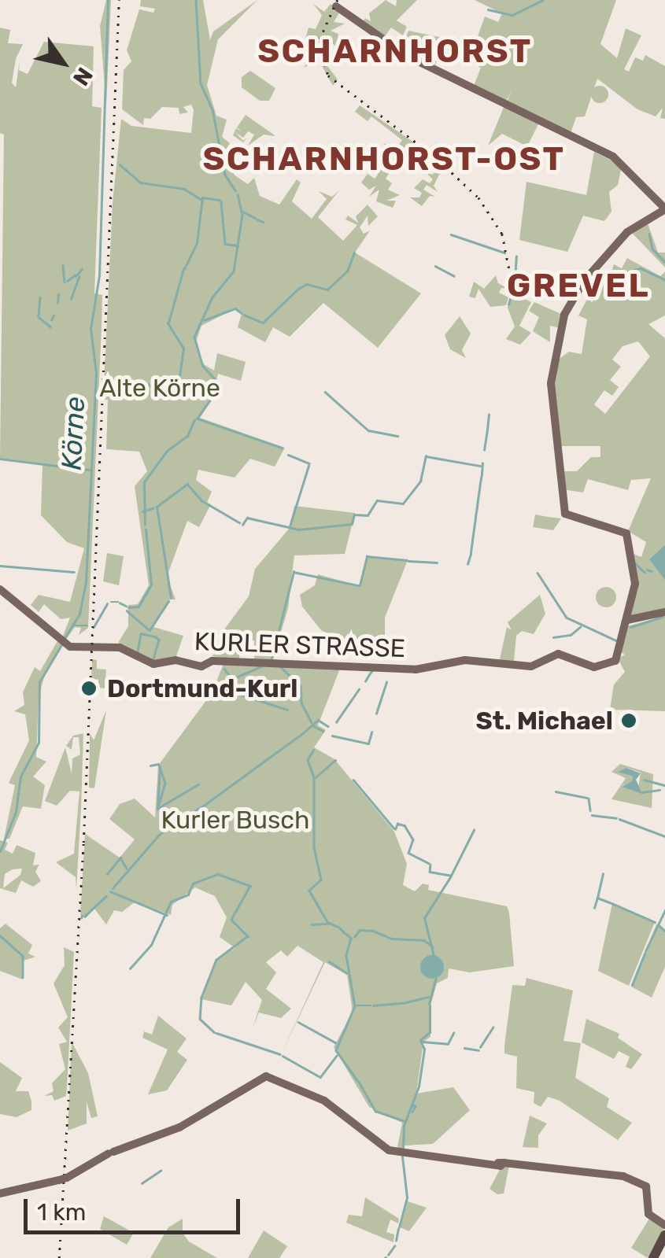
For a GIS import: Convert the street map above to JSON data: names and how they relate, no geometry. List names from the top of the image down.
{
  "streets": {
    "main road": ["KURLER STRASSE"]
  },
  "districts": ["SCHARNHORST", "SCHARNHORST-OST", "GREVEL"],
  "water": ["Körne"],
  "parks": ["Alte Körne", "Kurler Busch"],
  "places": ["Dortmund-Kurl", "St. Michael"],
  "scale_bar": "1 km",
  "north": "bottom right"
}
